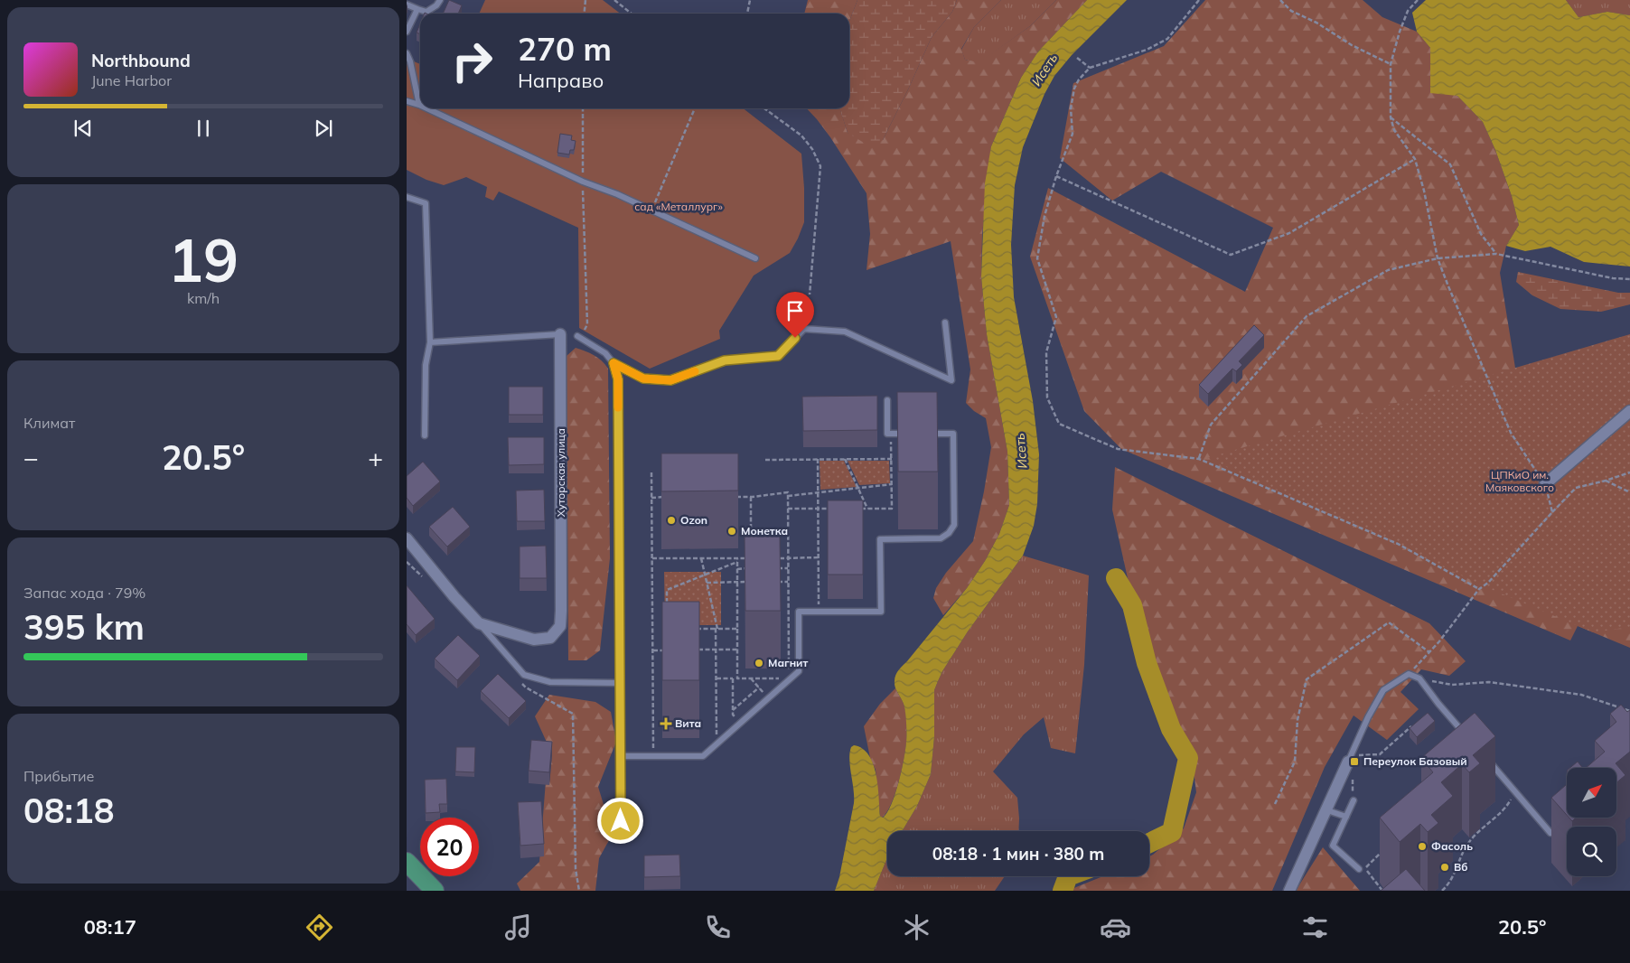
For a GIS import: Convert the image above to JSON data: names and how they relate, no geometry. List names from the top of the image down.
{
  "streets": {
    "street": ["Хуторская улица"]
  },
  "water": ["Исеть"],
  "parks": ["сад «Металлург»", "ЦПКиО им. Маяковского"],
  "places": {
    "other": [
      "Ozon",
      "Монетка",
      "Магнит",
      "Фасоль",
      "Вб"
    ],
    "health": ["Вита"],
    "transit": ["Переулок Базовый"]
  },
  "north": "top right",
  "page": {
    "turn": ["270 m", "Направо"],
    "song": ["Northbound", "June Harbor"],
    "tile": [
      ["19", "km/h"],
      "Климат",
      ["Запас хода · 79%", "395 km"],
      ["Прибытие", "08:18"]
    ],
    "heat": ["−", "20.5°", "+"],
    "limit": "20",
    "trip": "08:18 · 1 мин · 380 m",
    "tabs": ["08:17", "20.5°"]
  }
}
